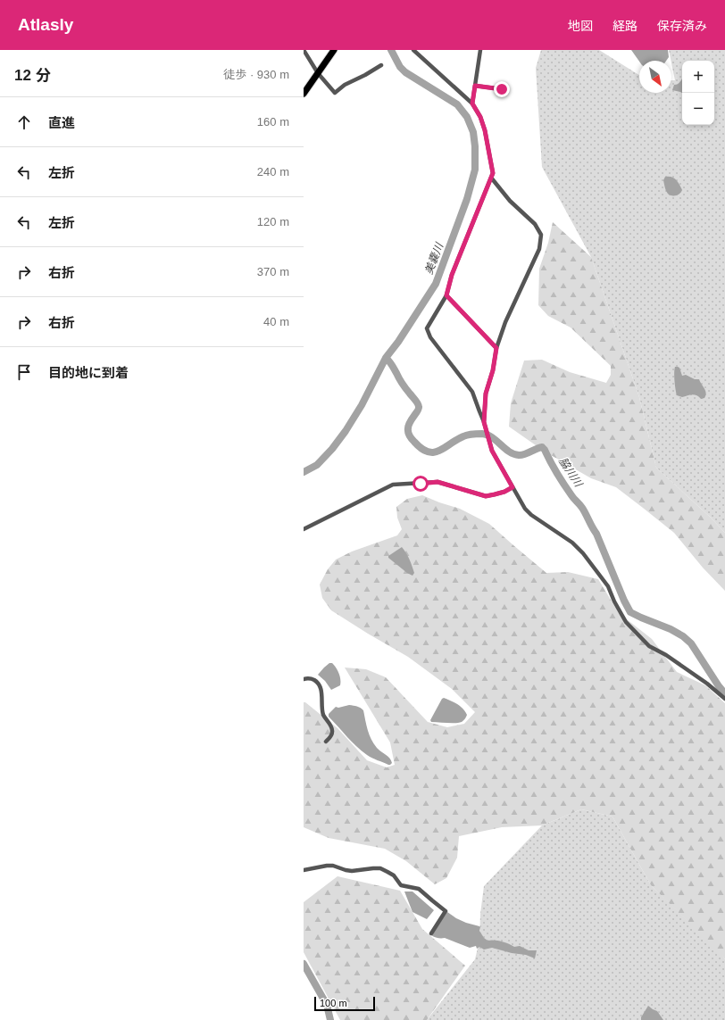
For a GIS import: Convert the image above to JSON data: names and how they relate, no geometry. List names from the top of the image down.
{
  "water": ["美嚢川", "脇川川"],
  "scale_bar": "100 m",
  "north": "bottom right",
  "page": {
    "header": "Atlasly",
    "nav": ["地図", "経路", "保存済み"],
    "heading": ["12 分", "徒歩 · 930 m"],
    "map_buttons": ["+", "−"],
    "list": [
      ["直進", "160 m"],
      ["左折", "240 m"],
      ["左折", "120 m"],
      ["右折", "370 m"],
      ["右折", "40 m"],
      "目的地に到着"
    ],
    "scale": "100 m"
  }
}
